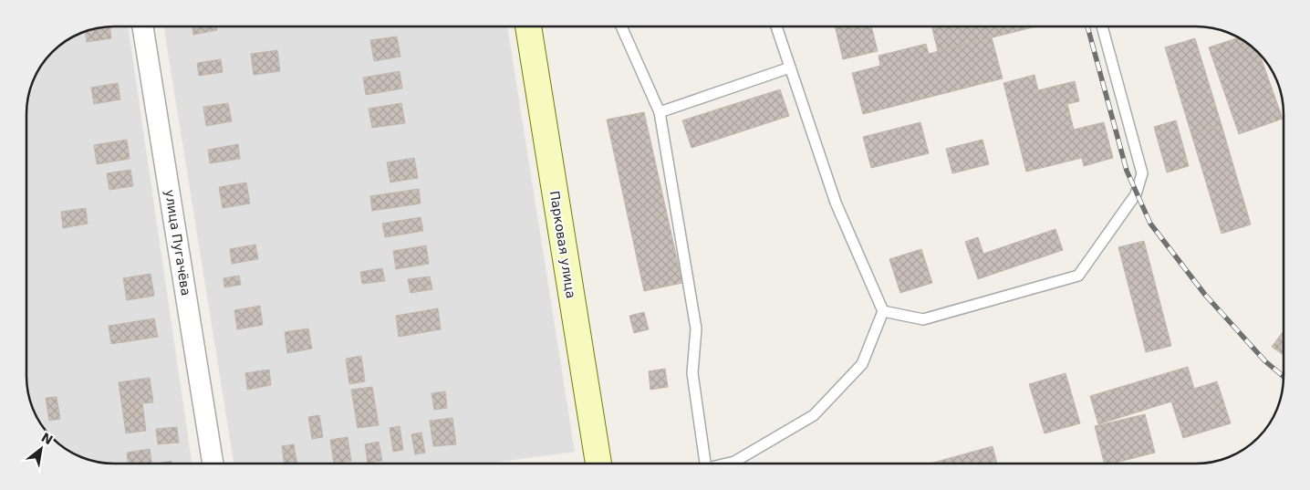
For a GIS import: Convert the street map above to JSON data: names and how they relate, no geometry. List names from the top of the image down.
{
  "streets": {
    "main road": ["Парковая улица"],
    "street": ["улица Пугачёва"]
  },
  "north": "top right"
}
